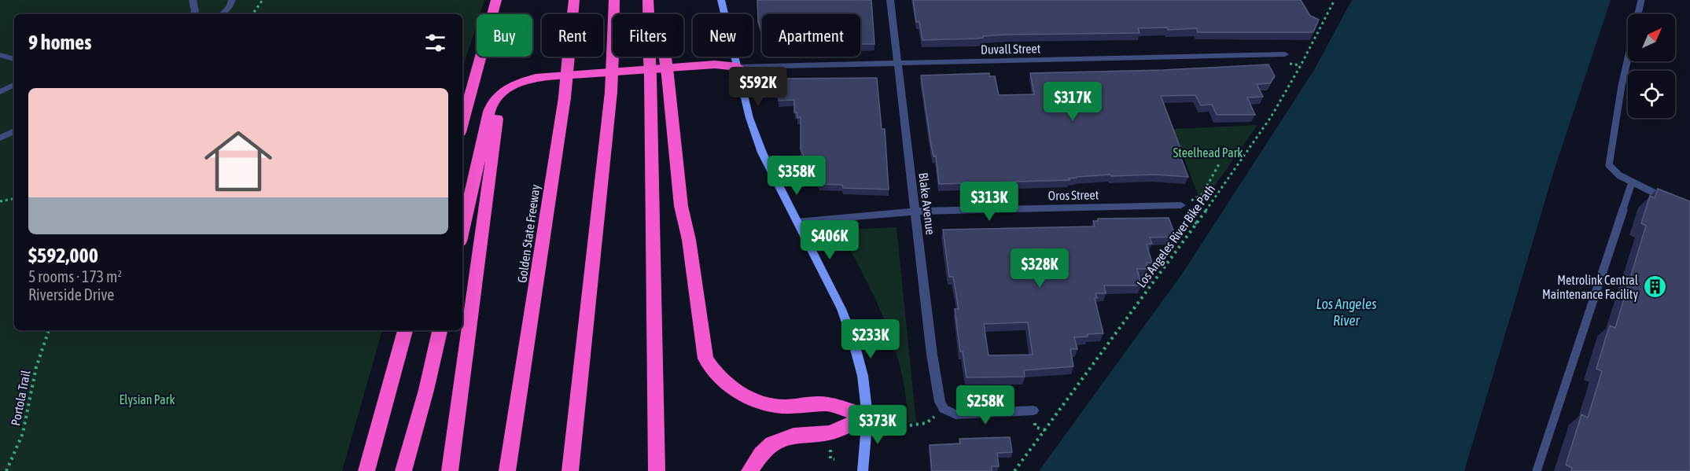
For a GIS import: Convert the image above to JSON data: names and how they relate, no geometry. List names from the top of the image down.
{
  "streets": {
    "highway": ["Golden State Freeway"],
    "street": ["Duvall Street", "Oros Street", "Blake Avenue"],
    "path": ["Los Angeles River Bike Path", "Portola Trail"]
  },
  "crossings": [
    ["Duvall Street", "Blake Avenue"],
    ["Oros Street", "Blake Avenue"]
  ],
  "water": ["Los Angeles River"],
  "parks": ["Steelhead Park", "Elysian Park"],
  "places": {
    "building": ["Metrolink Central Maintenance Facility"]
  },
  "north": "top right",
  "page": {
    "chip": [
      "Buy",
      "Rent",
      "Filters",
      "New",
      "Apartment"
    ],
    "heading": "9 homes",
    "price": [
      "$592K",
      "$317K",
      "$358K",
      "$313K",
      "$406K",
      "$328K",
      "$233K",
      "$258K",
      "$373K"
    ],
    "list": [
      {
        "name": "$592,000",
        "note": "5 rooms · 173 m² · Riverside Drive"
      }
    ]
  }
}
